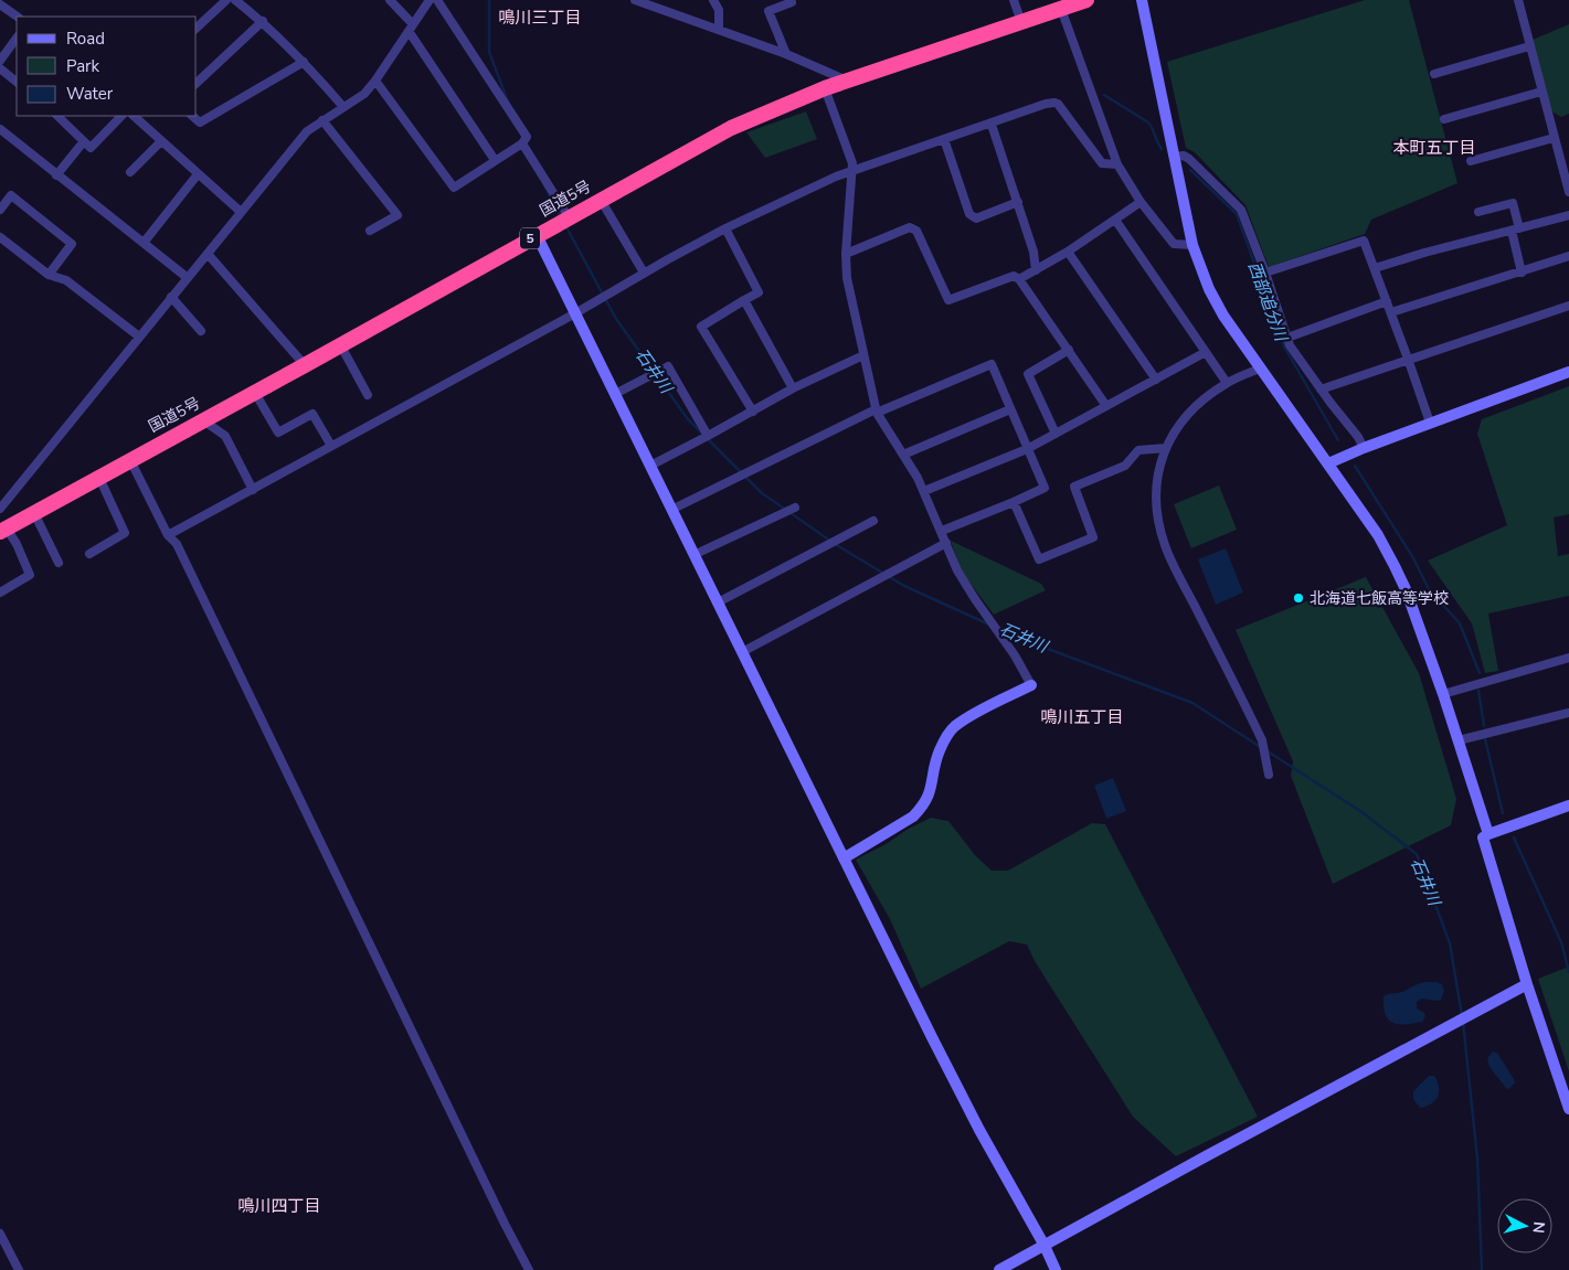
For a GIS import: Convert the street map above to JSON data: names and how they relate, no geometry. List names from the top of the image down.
{
  "streets": {
    "highway": ["国道5号", "5"]
  },
  "districts": [
    "鳴川三丁目",
    "本町五丁目",
    "鳴川五丁目",
    "鳴川四丁目"
  ],
  "water": ["西部追分川", "石井川"],
  "places": ["北海道七飯高等学校"],
  "legend": ["Road", "Park", "Water"],
  "north": "right"
}
